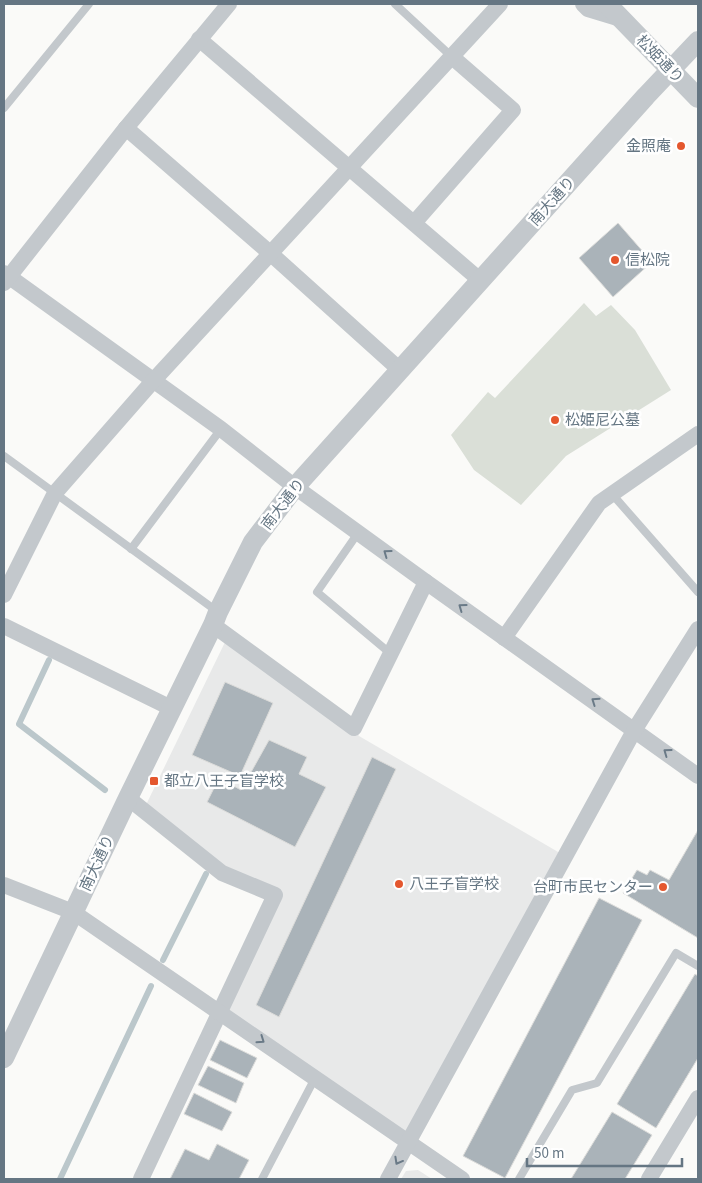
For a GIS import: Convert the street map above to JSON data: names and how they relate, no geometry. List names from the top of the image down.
{
  "streets": {
    "street": ["松姫通り", "南大通り"]
  },
  "crossings": [
    ["松姫通り", "南大通り"]
  ],
  "places": {
    "other": [
      "金照庵",
      "信松院",
      "松姫尼公墓",
      "八王子盲学校",
      "台町市民センター"
    ],
    "transit": ["都立八王子盲学校"]
  },
  "scale_bar": "50 m"
}
